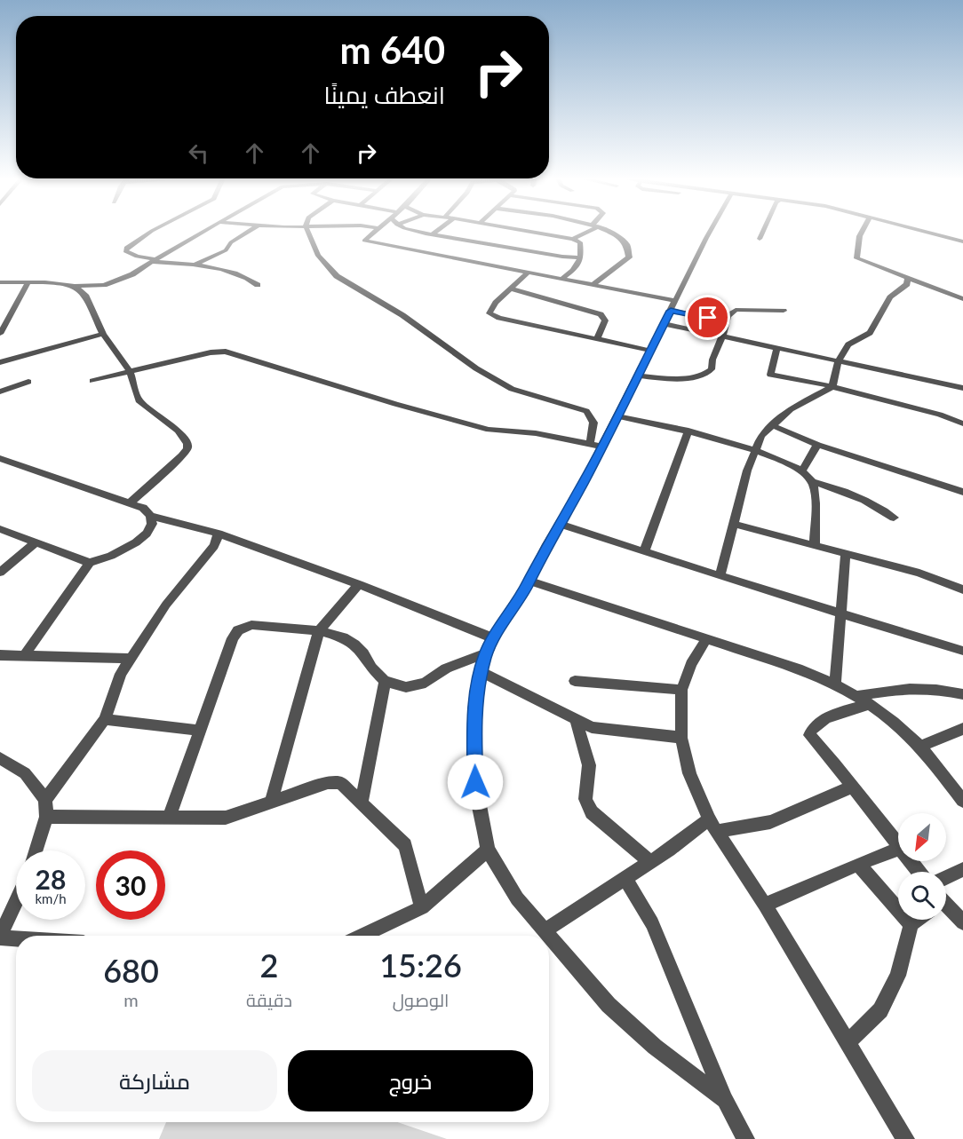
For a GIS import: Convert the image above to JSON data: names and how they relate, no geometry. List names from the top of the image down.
{
  "north": "bottom left",
  "page": {
    "turn": ["640 m", "انعطف يمينًا"],
    "speed": "28 km/h",
    "limit": "30",
    "eta": [
      "15:26",
      "الوصول",
      "2",
      "دقيقة",
      "680",
      "m"
    ],
    "buttons": ["خروج", "مشاركة"]
  }
}
